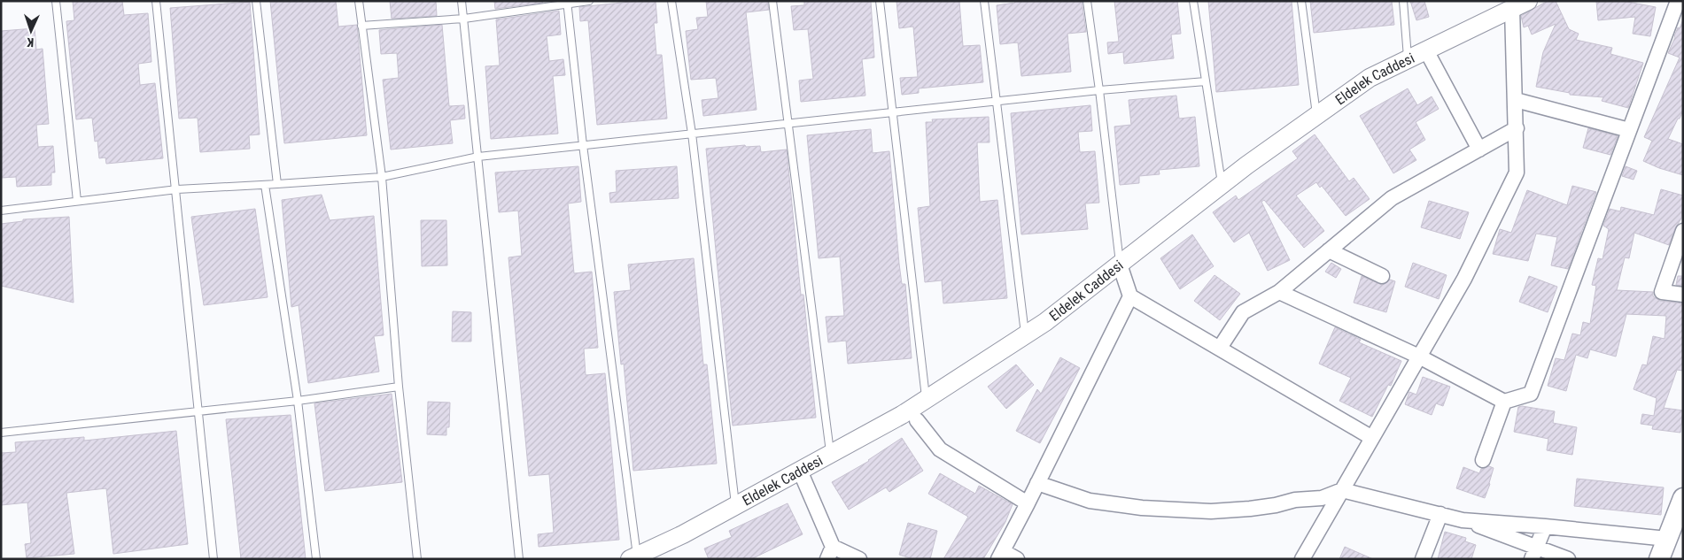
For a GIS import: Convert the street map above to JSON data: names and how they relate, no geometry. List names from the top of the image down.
{
  "streets": {
    "street": ["Eldelek Caddesi"]
  },
  "north": "bottom"
}
